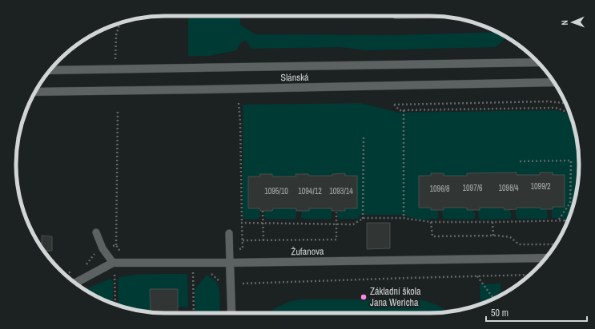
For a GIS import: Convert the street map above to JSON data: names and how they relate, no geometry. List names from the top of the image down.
{
  "streets": {
    "main road": ["Slánská", "Žufanova"]
  },
  "places": ["Základní škola Jana Wericha"],
  "house_numbers": [
    "1099/2",
    "1097/6",
    "1098/4",
    "1096/8",
    "1095/10",
    "1094/12",
    "1093/14"
  ],
  "scale_bar": "50 m",
  "north": "left"
}
